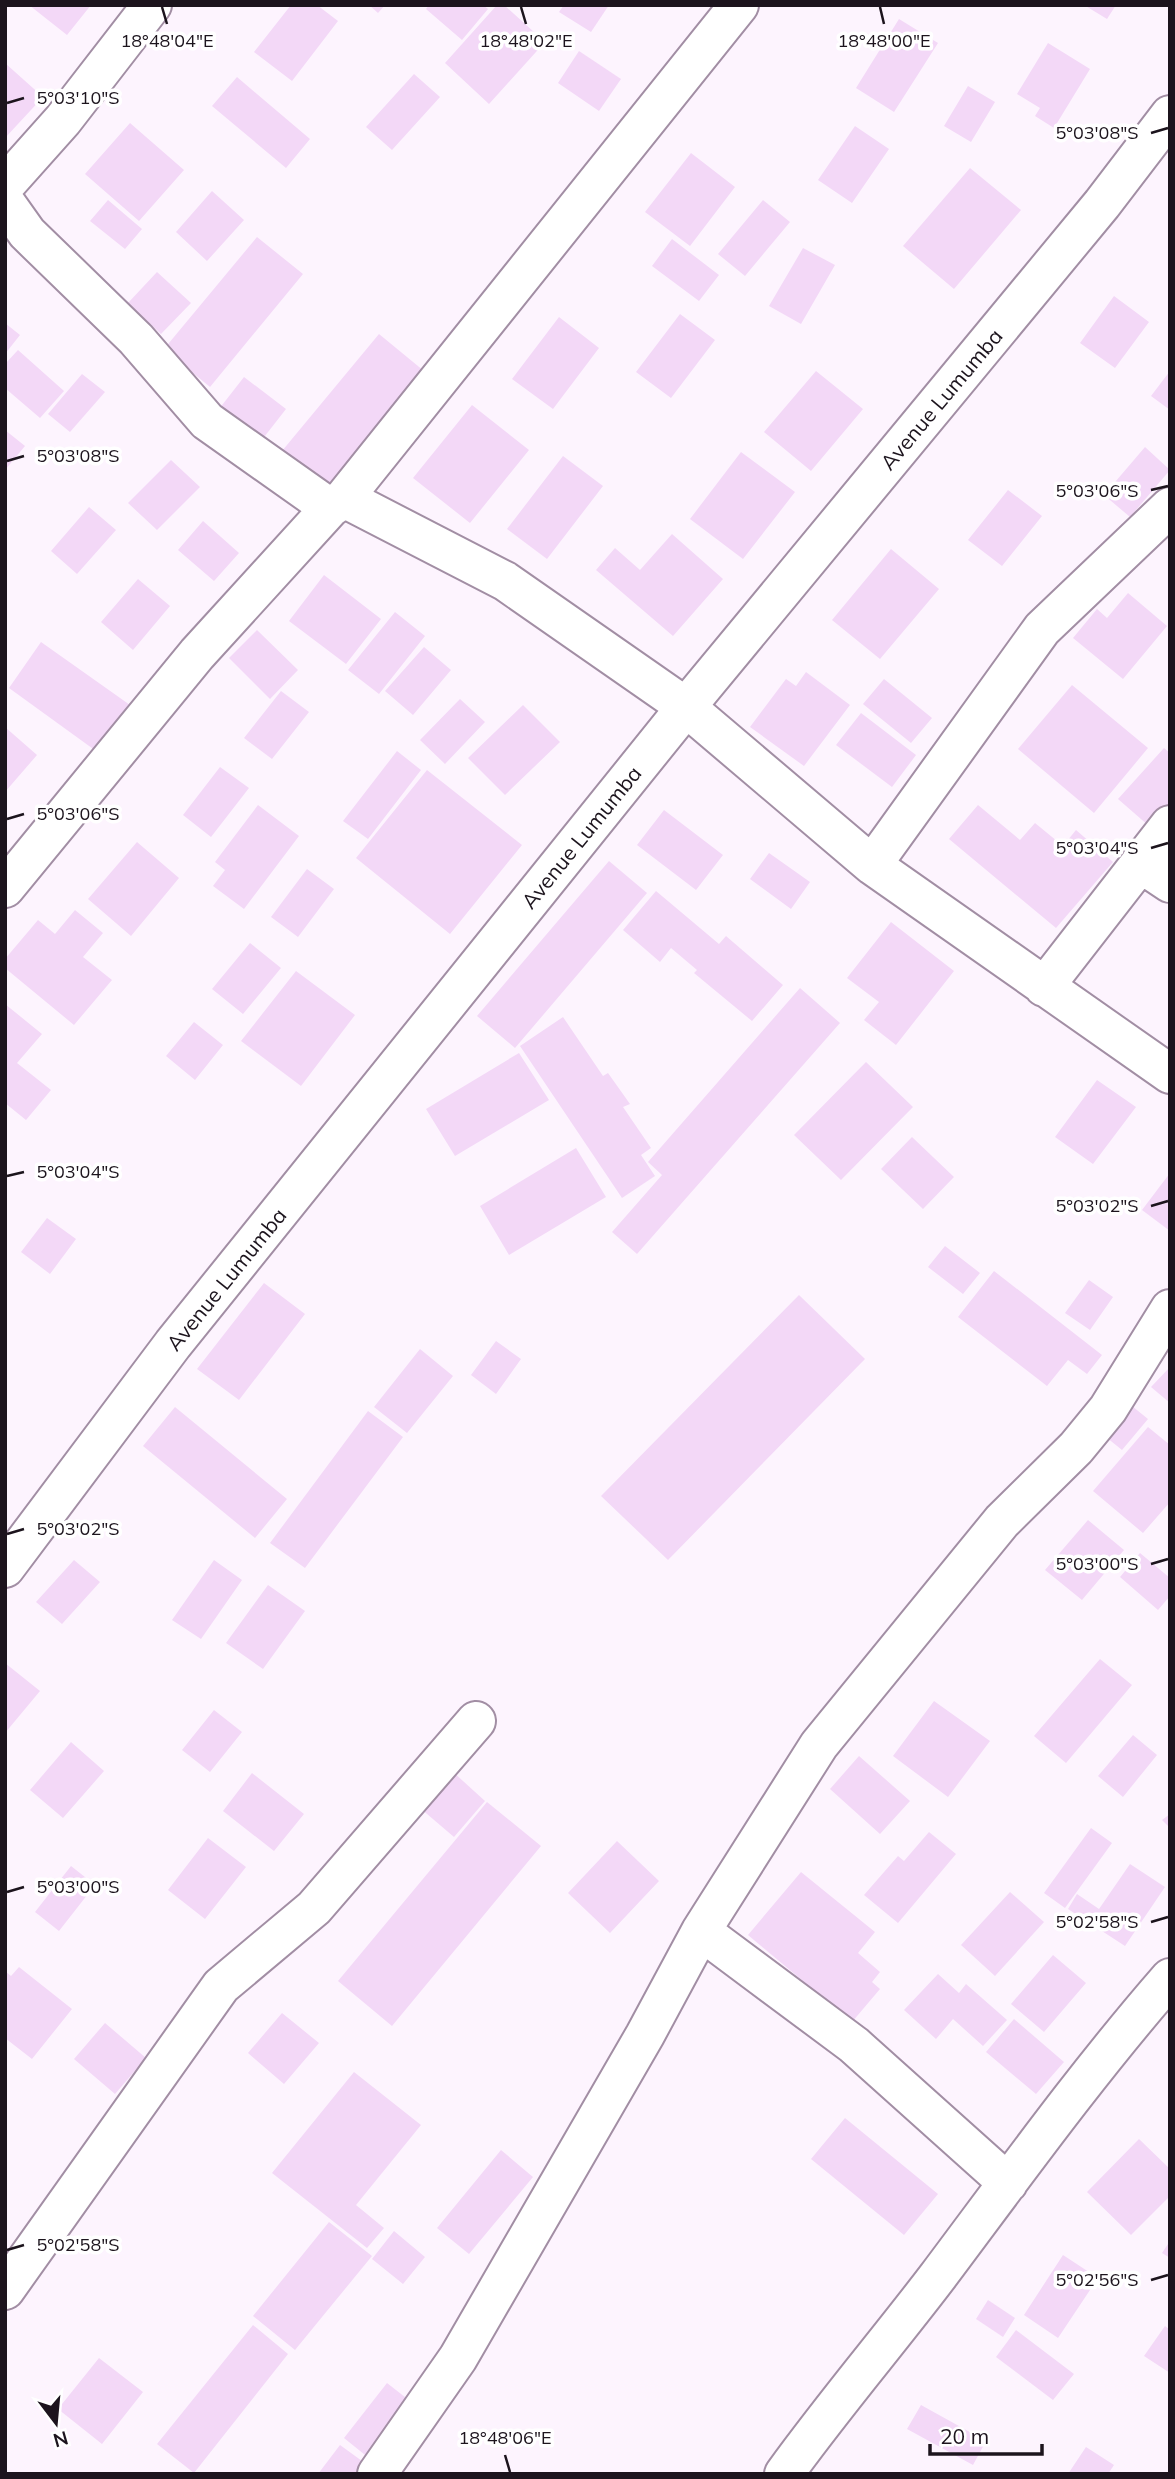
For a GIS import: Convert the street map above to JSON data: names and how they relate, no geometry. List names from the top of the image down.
{
  "streets": {
    "street": ["Avenue Lumumba"]
  },
  "scale_bar": "20 m",
  "north": "bottom",
  "coordinates": [
    "18°48'04\"E",
    "18°48'02\"E",
    "18°48'00\"E",
    "5°03'10\"S",
    "5°03'08\"S",
    "5°03'06\"S",
    "5°03'04\"S",
    "5°03'02\"S",
    "5°03'00\"S",
    "5°02'58\"S",
    "5°02'56\"S",
    "18°48'06\"E"
  ]
}
